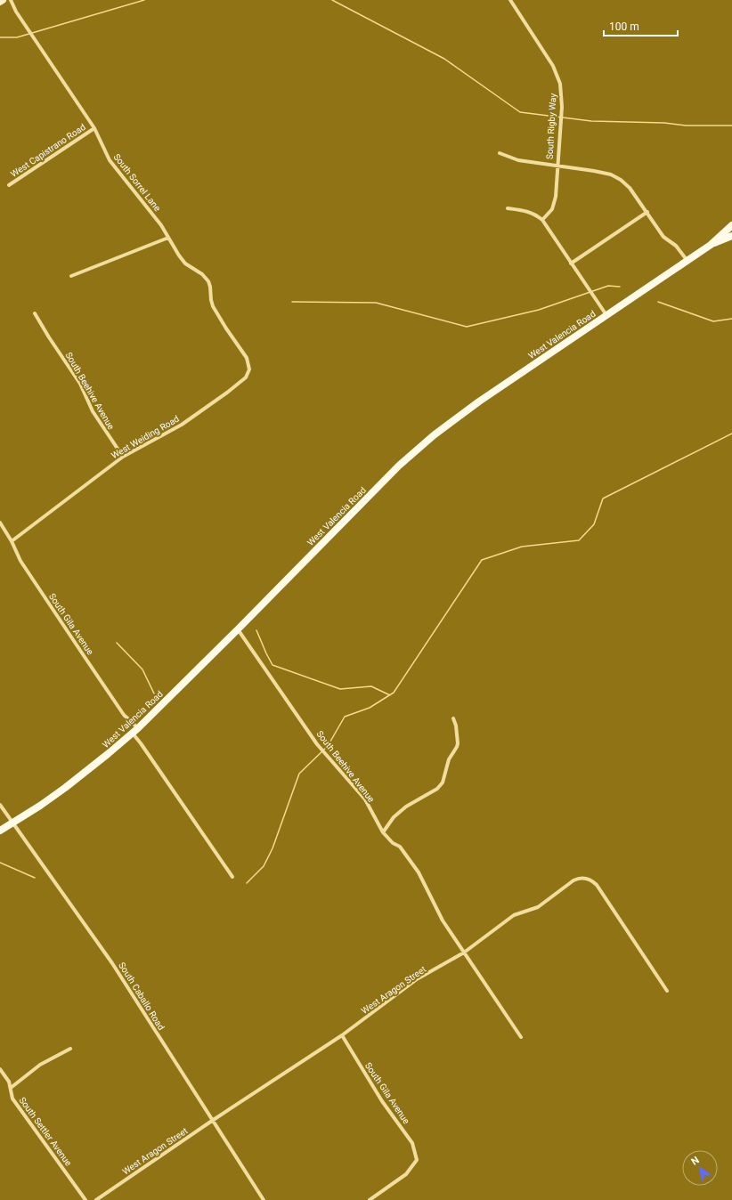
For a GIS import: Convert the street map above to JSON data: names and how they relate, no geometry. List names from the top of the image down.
{
  "streets": {
    "main road": ["West Valencia Road"],
    "street": [
      "South Rigby Way",
      "West Capistrano Road",
      "South Sorrel Lane",
      "South Beehive Avenue",
      "West Weiding Road",
      "South Gila Avenue",
      "West Aragon Street",
      "South Caballo Road",
      "South Settler Avenue"
    ]
  },
  "crossings": [
    ["West Capistrano Road", "South Sorrel Lane"],
    ["South Sorrel Lane", "West Weiding Road"],
    ["West Valencia Road", "South Beehive Avenue"],
    ["West Valencia Road", "South Gila Avenue"],
    ["West Valencia Road", "South Caballo Road"],
    ["South Beehive Avenue", "West Weiding Road"],
    ["South Beehive Avenue", "West Aragon Street"],
    ["West Weiding Road", "South Gila Avenue"],
    ["South Gila Avenue", "West Aragon Street"],
    ["West Aragon Street", "South Caballo Road"]
  ],
  "scale_bar": "100 m",
  "north": "top left"
}
